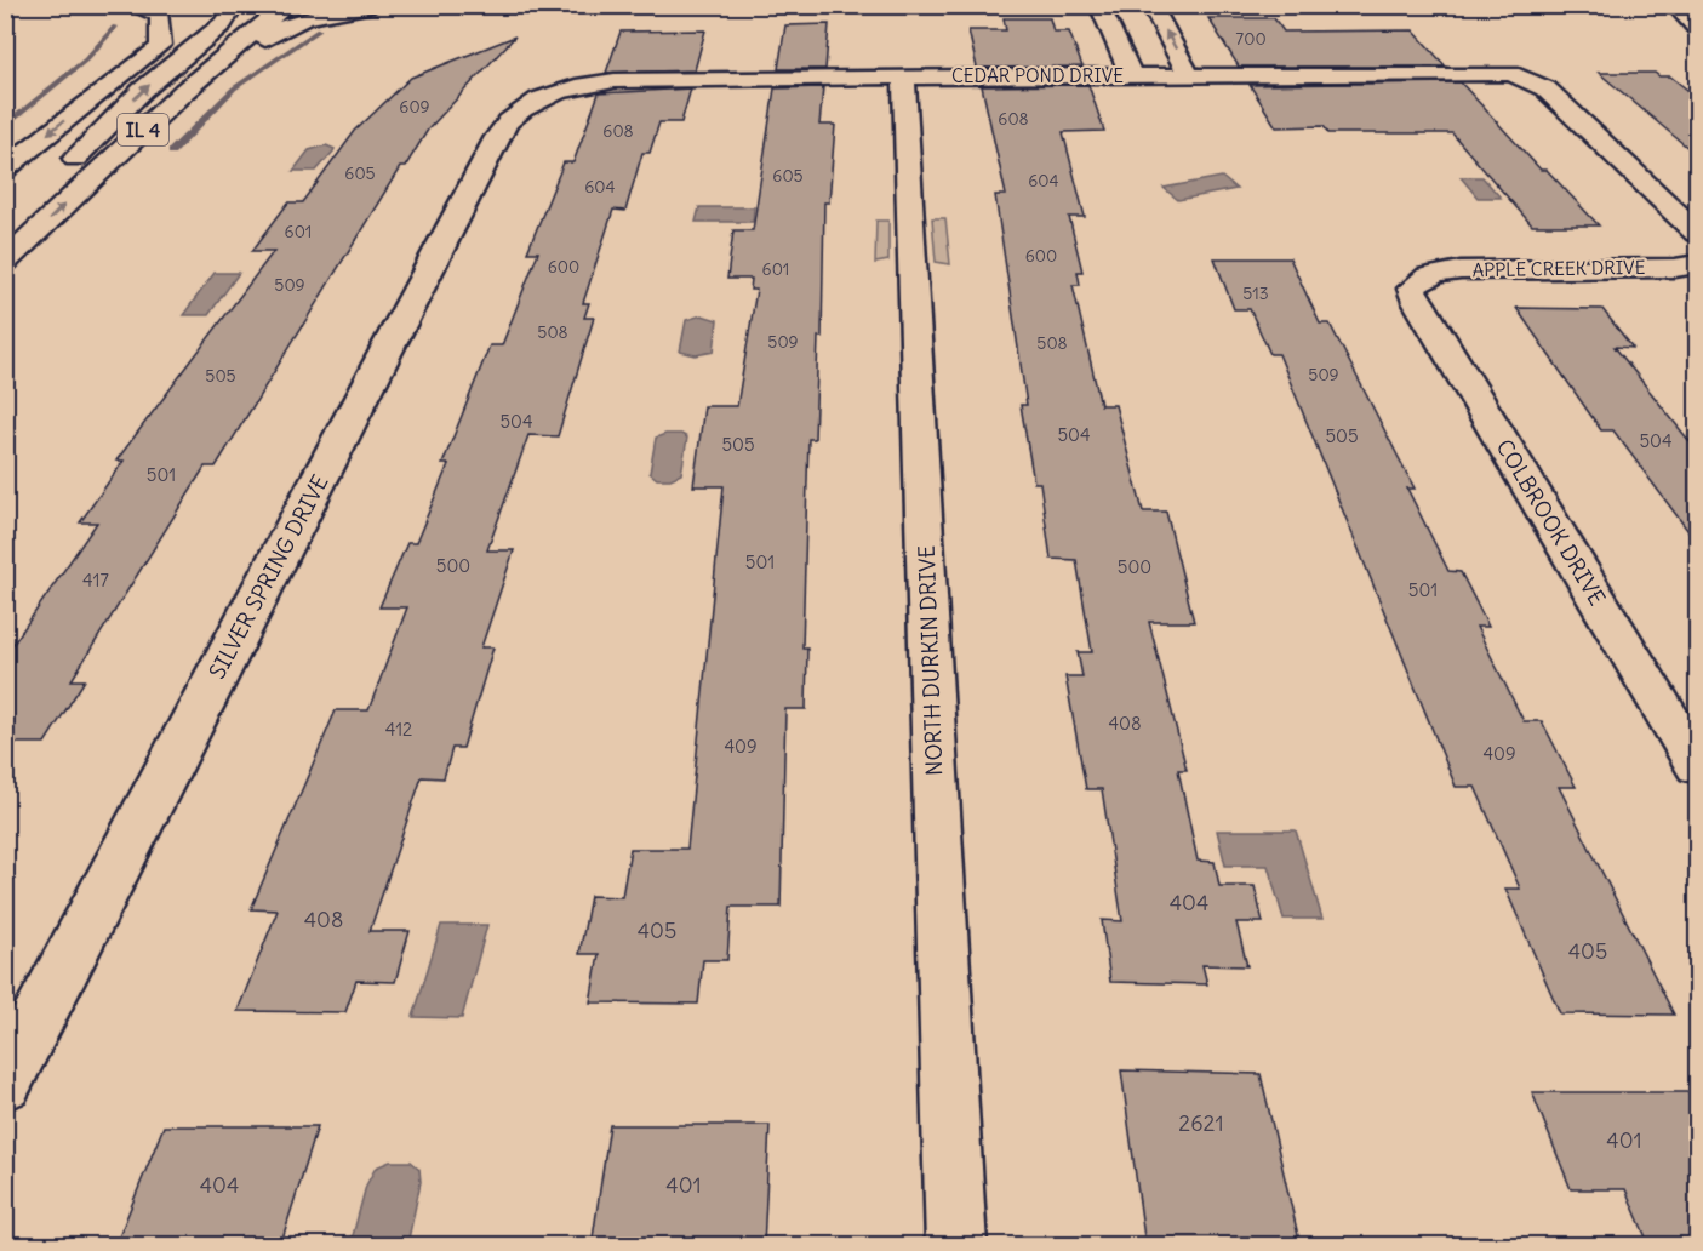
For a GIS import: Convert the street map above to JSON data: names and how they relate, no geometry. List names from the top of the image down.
{
  "streets": {
    "main road": [
      "CEDAR POND DRIVE",
      "IL 4",
      "APPLE CREEK DRIVE",
      "COLBROOK DRIVE",
      "SILVER SPRING DRIVE",
      "NORTH DURKIN DRIVE"
    ]
  },
  "crossings": [
    ["CEDAR POND DRIVE", "SILVER SPRING DRIVE"],
    ["CEDAR POND DRIVE", "NORTH DURKIN DRIVE"],
    ["APPLE CREEK DRIVE", "COLBROOK DRIVE"]
  ],
  "house_numbers": [
    "700",
    "609",
    "608",
    "608",
    "605",
    "605",
    "604",
    "604",
    "601",
    "600",
    "600",
    "601",
    "509",
    "513",
    "508",
    "509",
    "508",
    "509",
    "505",
    "504",
    "504",
    "505",
    "504",
    "505",
    "501",
    "501",
    "500",
    "500",
    "417",
    "501",
    "408",
    "412",
    "409",
    "409",
    "404",
    "408",
    "405",
    "405",
    "2621",
    "401",
    "404",
    "401"
  ]
}
